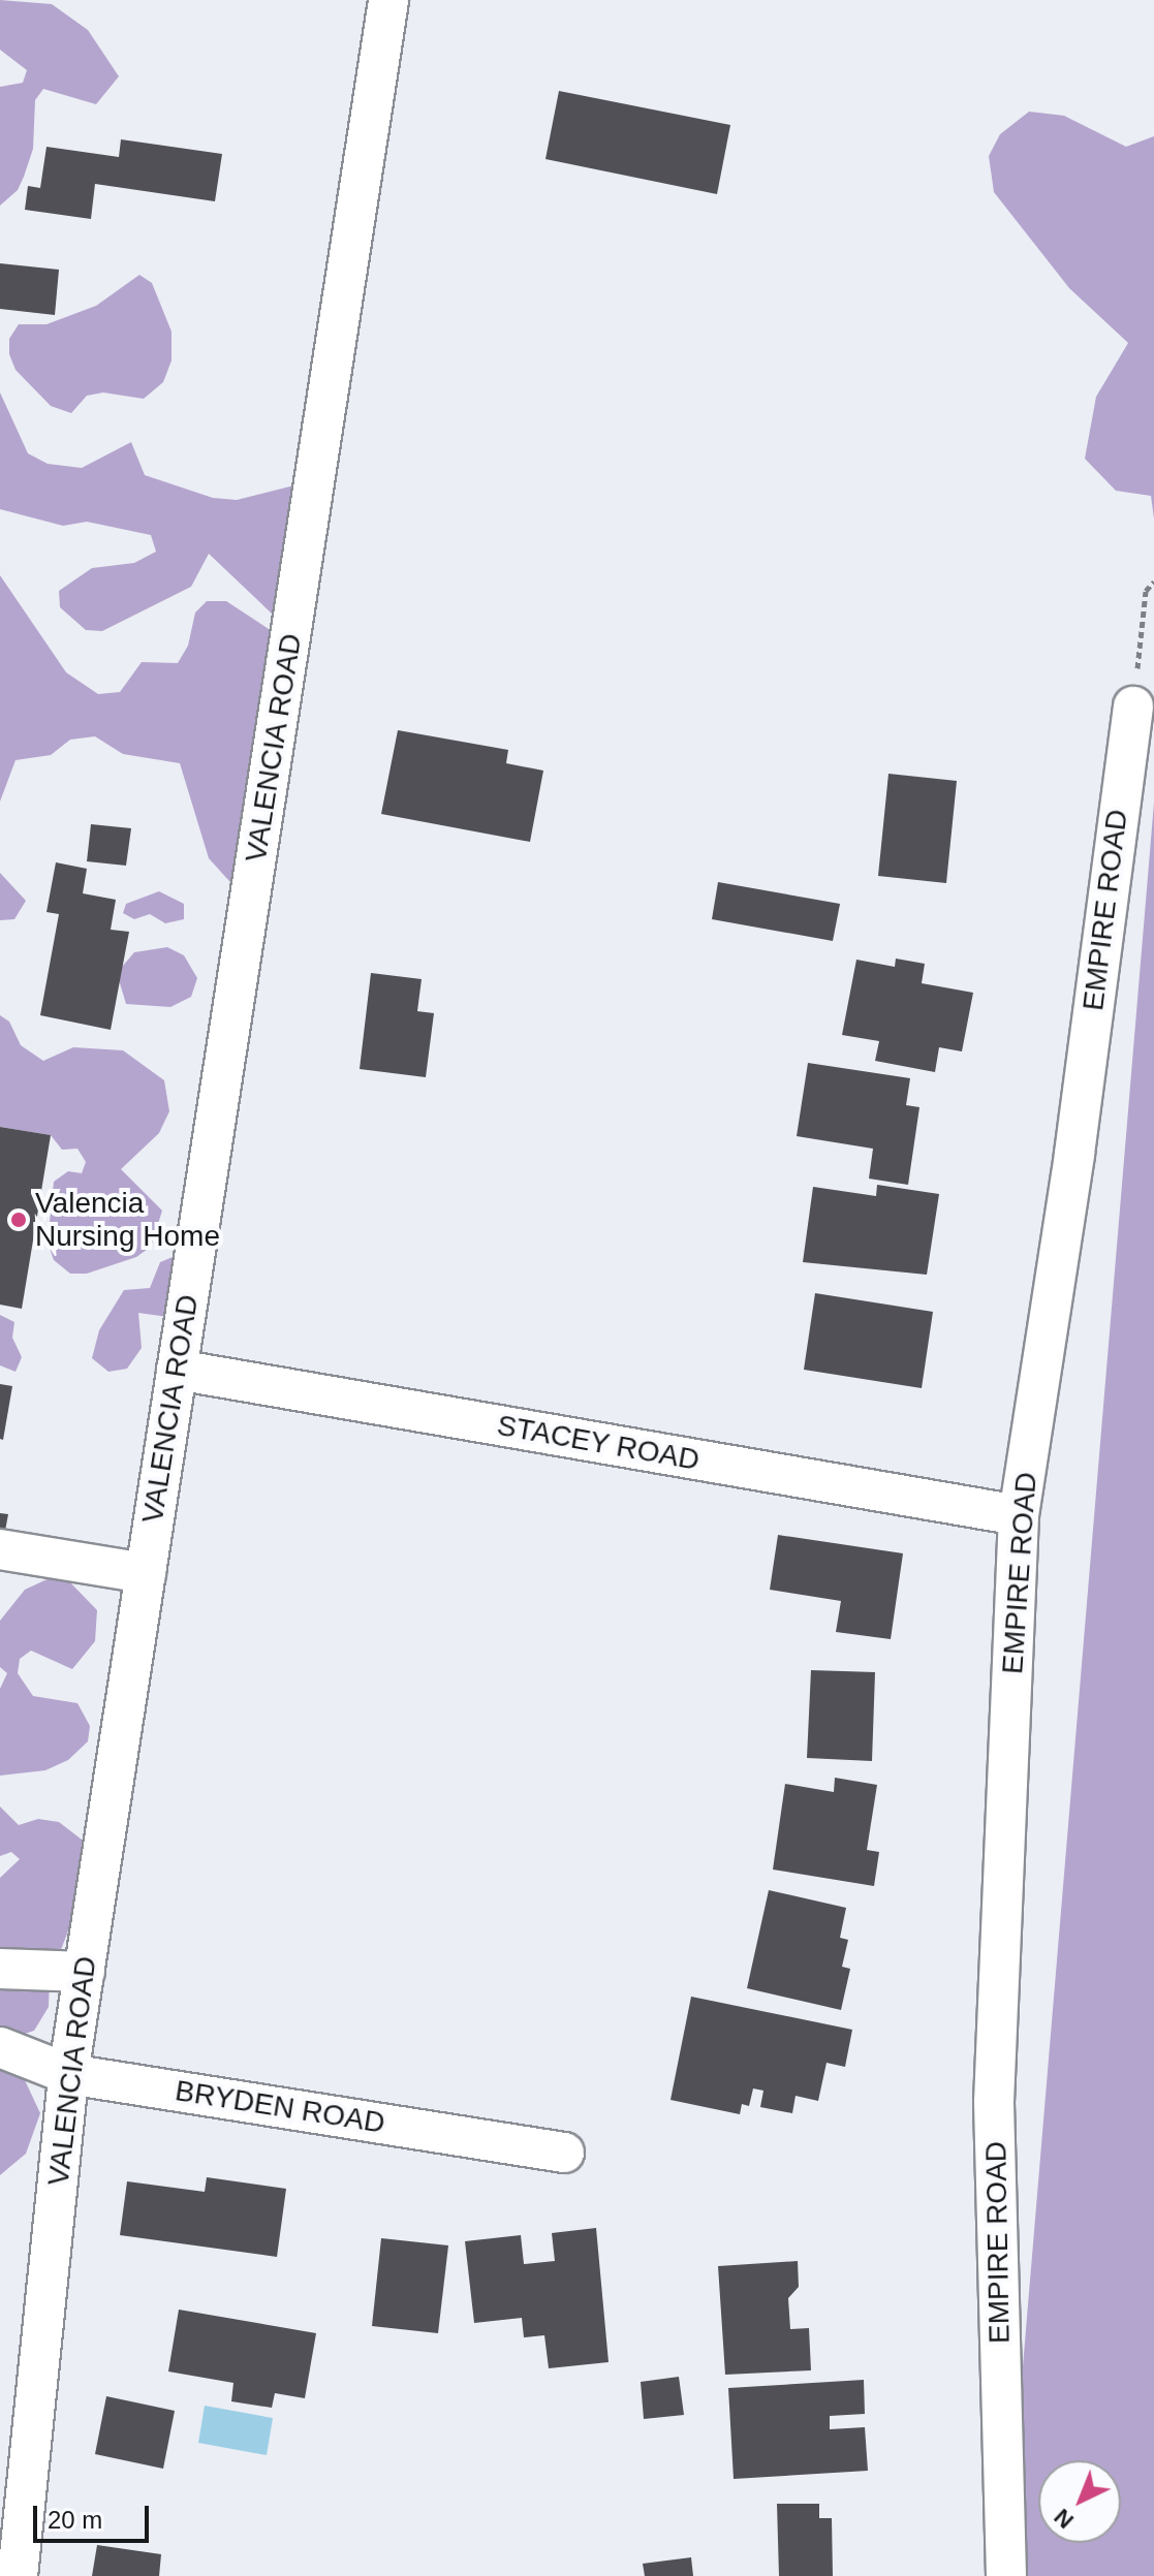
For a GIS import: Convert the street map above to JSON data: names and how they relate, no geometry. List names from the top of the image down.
{
  "streets": {
    "street": [
      "VALENCIA ROAD",
      "EMPIRE ROAD",
      "STACEY ROAD",
      "BRYDEN ROAD"
    ]
  },
  "crossings": [
    ["VALENCIA ROAD", "STACEY ROAD"],
    ["VALENCIA ROAD", "BRYDEN ROAD"],
    ["EMPIRE ROAD", "STACEY ROAD"]
  ],
  "places": ["Valencia Nursing Home"],
  "scale_bar": "20 m",
  "north": "bottom left"
}
